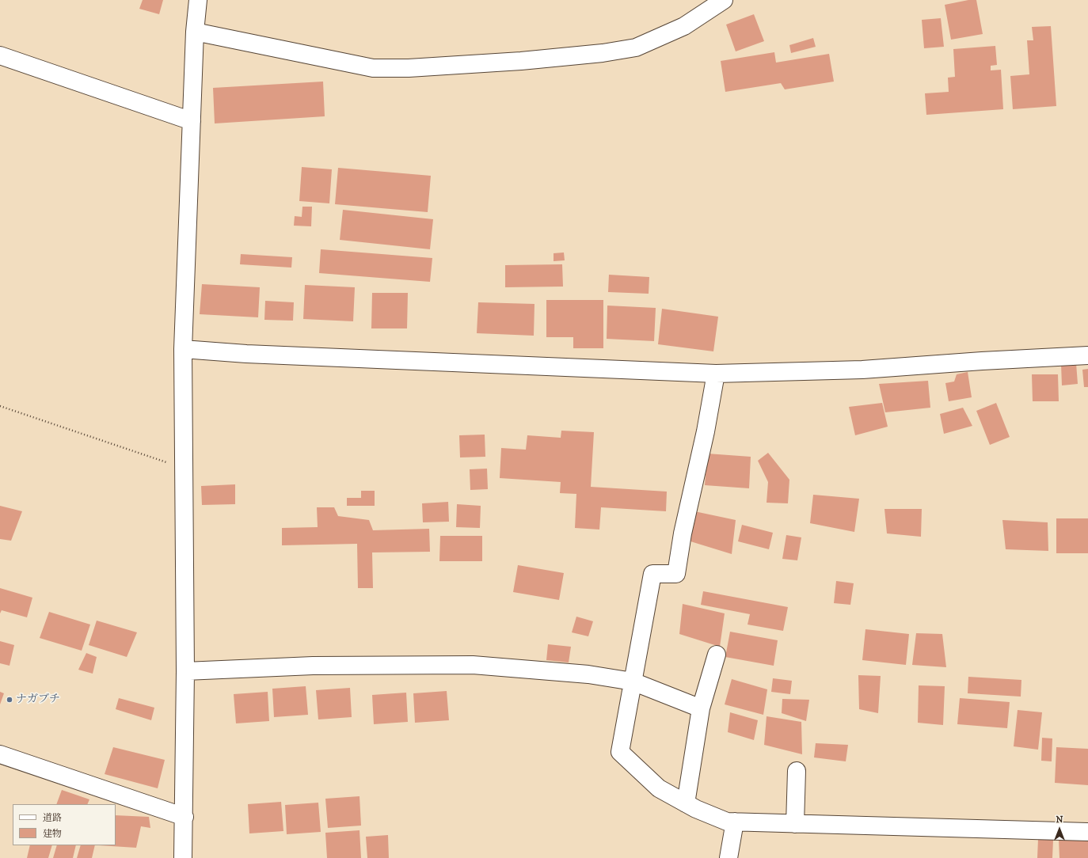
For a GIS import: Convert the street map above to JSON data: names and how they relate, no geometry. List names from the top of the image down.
{
  "places": ["ナガブチ"],
  "legend": ["道路", "建物"],
  "north": "top"
}
